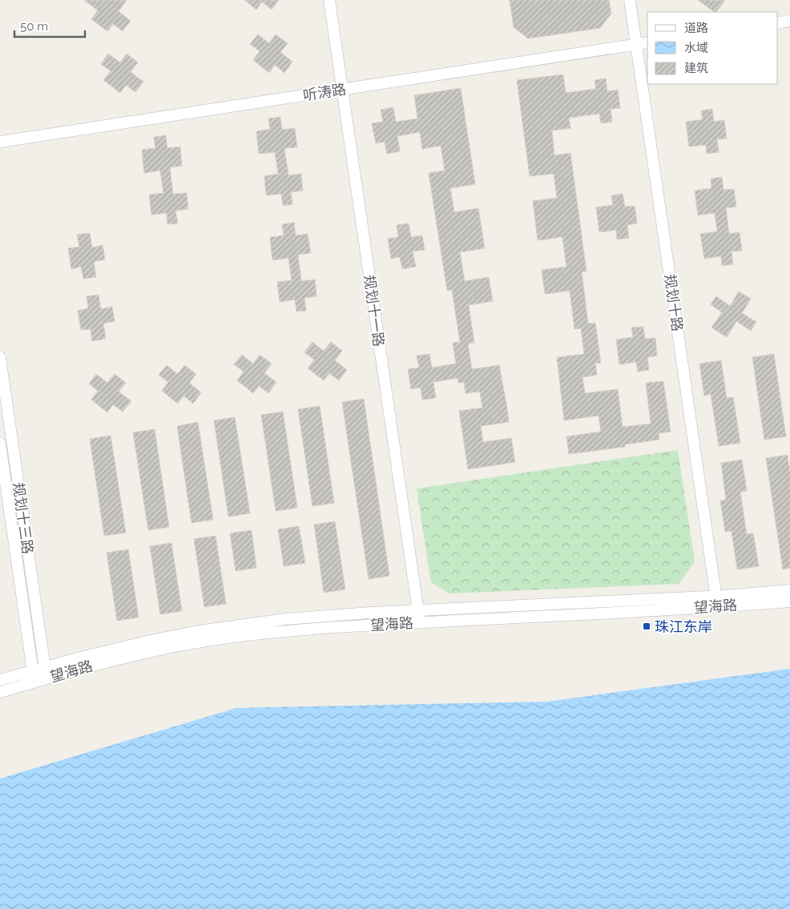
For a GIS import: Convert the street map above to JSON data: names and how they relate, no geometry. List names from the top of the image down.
{
  "streets": {
    "street": [
      "听涛路",
      "规划十路",
      "规划十一路",
      "规划十三路",
      "望海路"
    ]
  },
  "crossings": [
    ["听涛路", "规划十路"],
    ["听涛路", "规划十一路"],
    ["规划十路", "望海路"],
    ["规划十一路", "望海路"],
    ["规划十三路", "望海路"]
  ],
  "places": {
    "transit": ["珠江东岸"]
  },
  "legend": ["道路", "水域", "建筑"],
  "scale_bar": "50 m"
}
